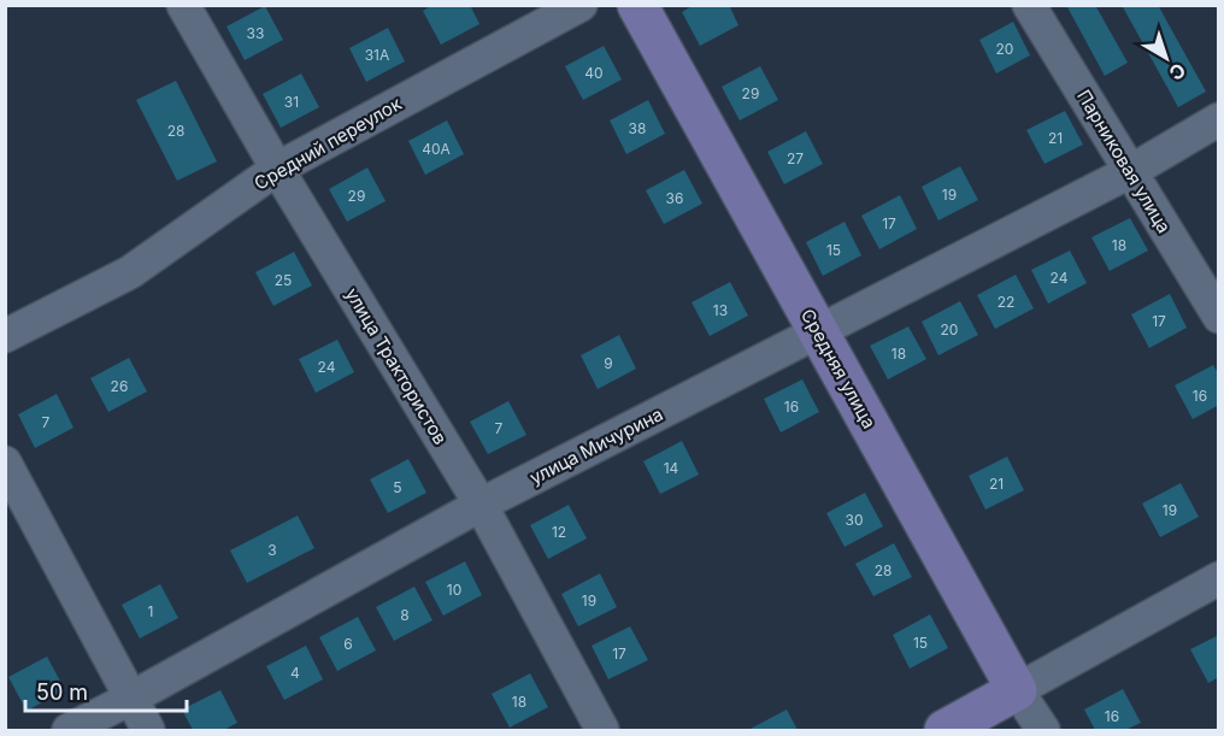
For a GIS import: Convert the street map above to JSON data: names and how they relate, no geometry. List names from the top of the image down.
{
  "streets": {
    "main road": ["Средняя улица"],
    "street": [
      "Средний переулок",
      "Парниковая улица",
      "улица Трактористов",
      "улица Мичурина"
    ]
  },
  "crossings": [
    ["Средний переулок", "улица Трактористов"],
    ["Парниковая улица", "улица Мичурина"],
    ["улица Трактористов", "улица Мичурина"],
    ["Средняя улица", "улица Мичурина"]
  ],
  "house_numbers": [
    "33",
    "20",
    "31А",
    "40",
    "29",
    "31",
    "38",
    "28",
    "21",
    "40А",
    "27",
    "19",
    "29",
    "36",
    "17",
    "18",
    "15",
    "24",
    "25",
    "22",
    "13",
    "17",
    "20",
    "18",
    "9",
    "24",
    "26",
    "16",
    "16",
    "7",
    "7",
    "14",
    "21",
    "5",
    "19",
    "30",
    "12",
    "3",
    "28",
    "10",
    "19",
    "1",
    "8",
    "15",
    "6",
    "17",
    "4",
    "18",
    "16"
  ],
  "scale_bar": "50 m",
  "north": "bottom right"
}
